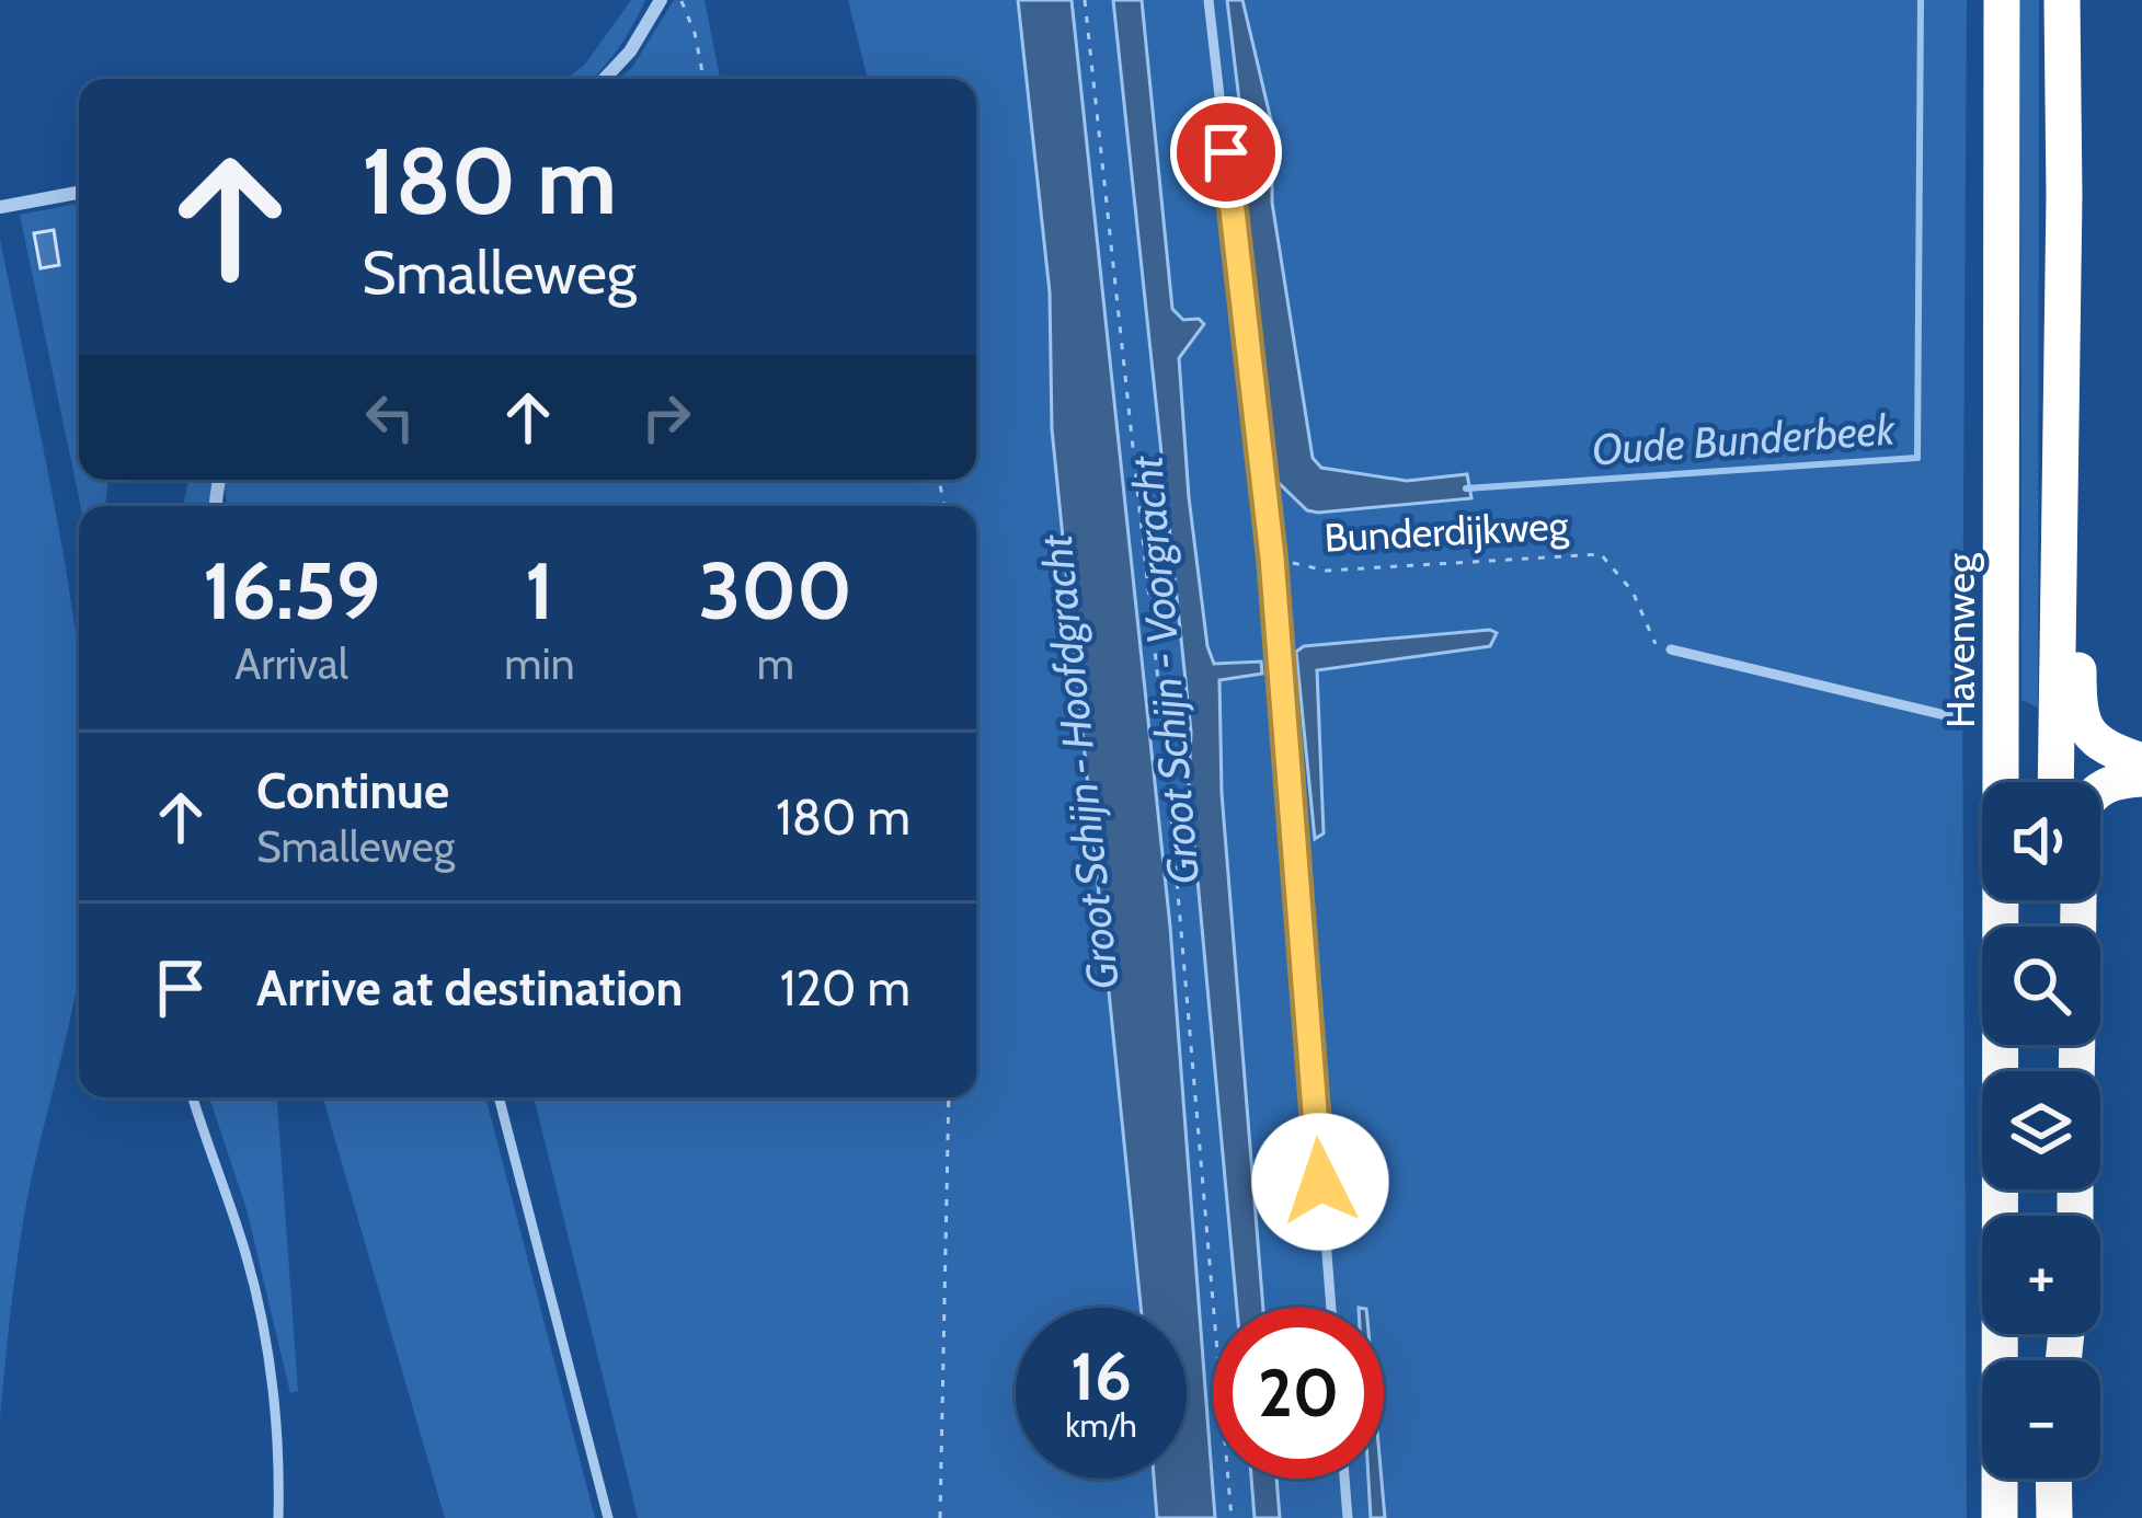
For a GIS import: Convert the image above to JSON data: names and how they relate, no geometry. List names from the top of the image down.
{
  "streets": {
    "highway": ["Havenweg"],
    "path": ["Bunderdijkweg"]
  },
  "water": ["Oude Bunderbeek", "Groot Schijn - Voorgracht", "Groot Schijn - Hoofdgracht"],
  "page": {
    "turn": ["180 m", "Smalleweg"],
    "eta": [
      "16:59",
      "Arrival",
      "1",
      "min",
      "300",
      "m"
    ],
    "list": [
      {
        "name": "Continue",
        "note": "Smalleweg",
        "value": "180 m"
      },
      {
        "name": "Arrive at destination",
        "value": "120 m"
      }
    ],
    "map_buttons": ["+", "−"],
    "speed": "16 km/h",
    "limit": "20"
  }
}
